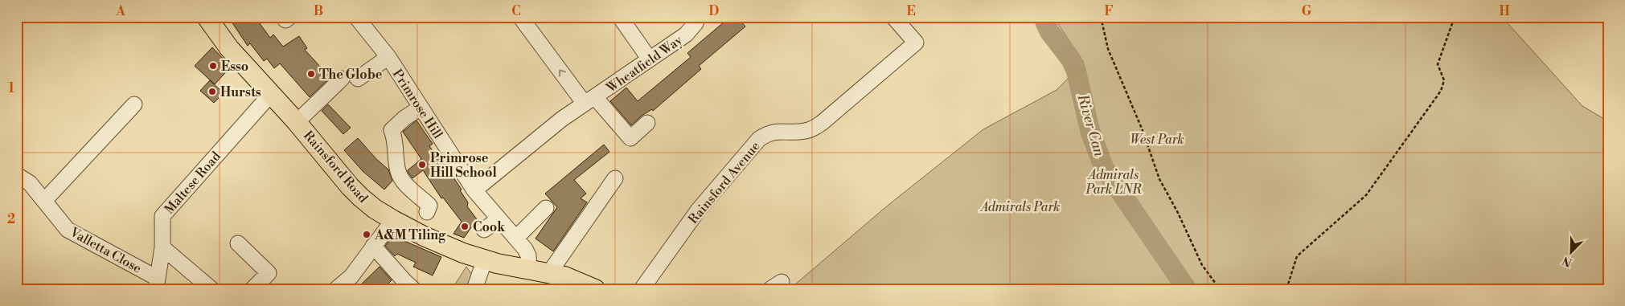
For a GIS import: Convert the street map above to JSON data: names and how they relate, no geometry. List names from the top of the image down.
{
  "streets": {
    "main road": ["Rainsford Road"],
    "street": [
      "Wheatfield Way",
      "Primrose Hill",
      "Maltese Road",
      "Rainsford Avenue",
      "Valletta Close"
    ]
  },
  "crossings": [
    ["Wheatfield Way", "Primrose Hill"],
    ["Primrose Hill", "Rainsford Road"],
    ["Rainsford Road", "Maltese Road"],
    ["Maltese Road", "Valletta Close"]
  ],
  "water": ["River Can"],
  "parks": ["West Park", "Admirals Park LNR", "Admirals Park"],
  "places": [
    "Esso",
    "The Globe",
    "Hursts",
    "Primrose Hill School",
    "Cook",
    "A&M Tiling"
  ],
  "north": "bottom left",
  "grid": {
    "columns": [
      "A",
      "B",
      "C",
      "D",
      "E",
      "F",
      "G",
      "H"
    ],
    "rows": ["1", "2"]
  }
}
